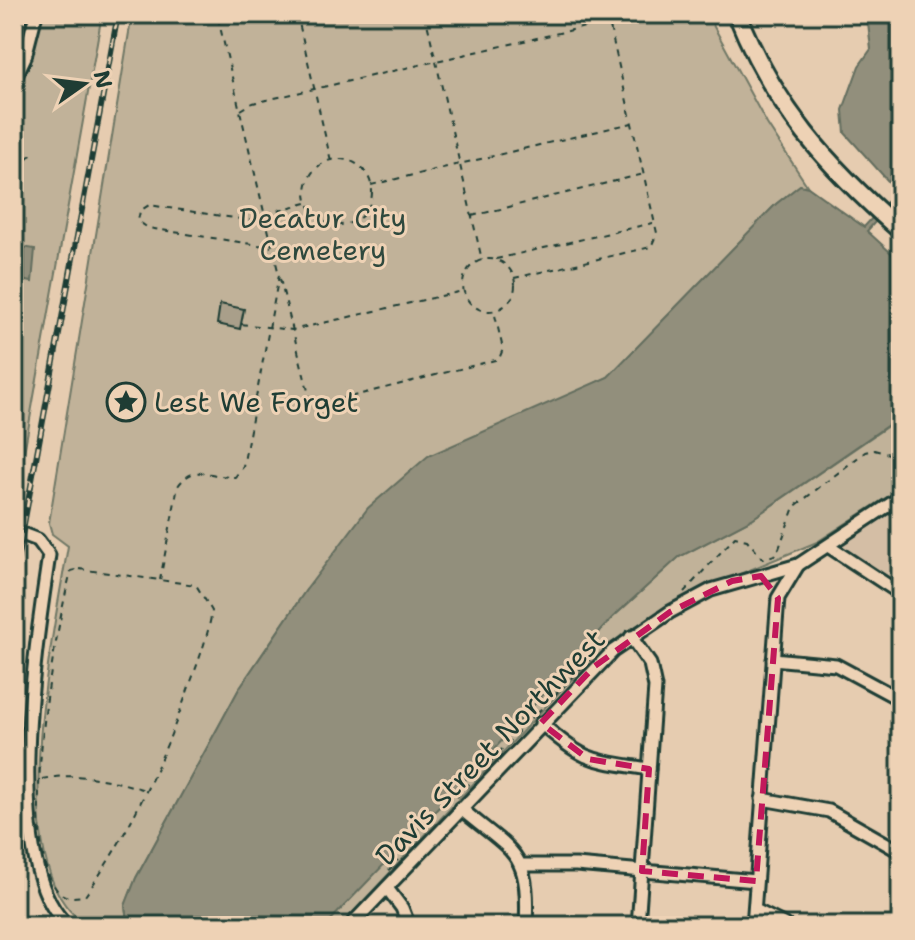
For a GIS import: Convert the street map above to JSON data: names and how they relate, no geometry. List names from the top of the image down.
{
  "streets": {
    "street": ["Davis Street Northwest"]
  },
  "parks": ["Decatur City Cemetery"],
  "places": {
    "place": ["Lest We Forget"]
  },
  "north": "right"
}
